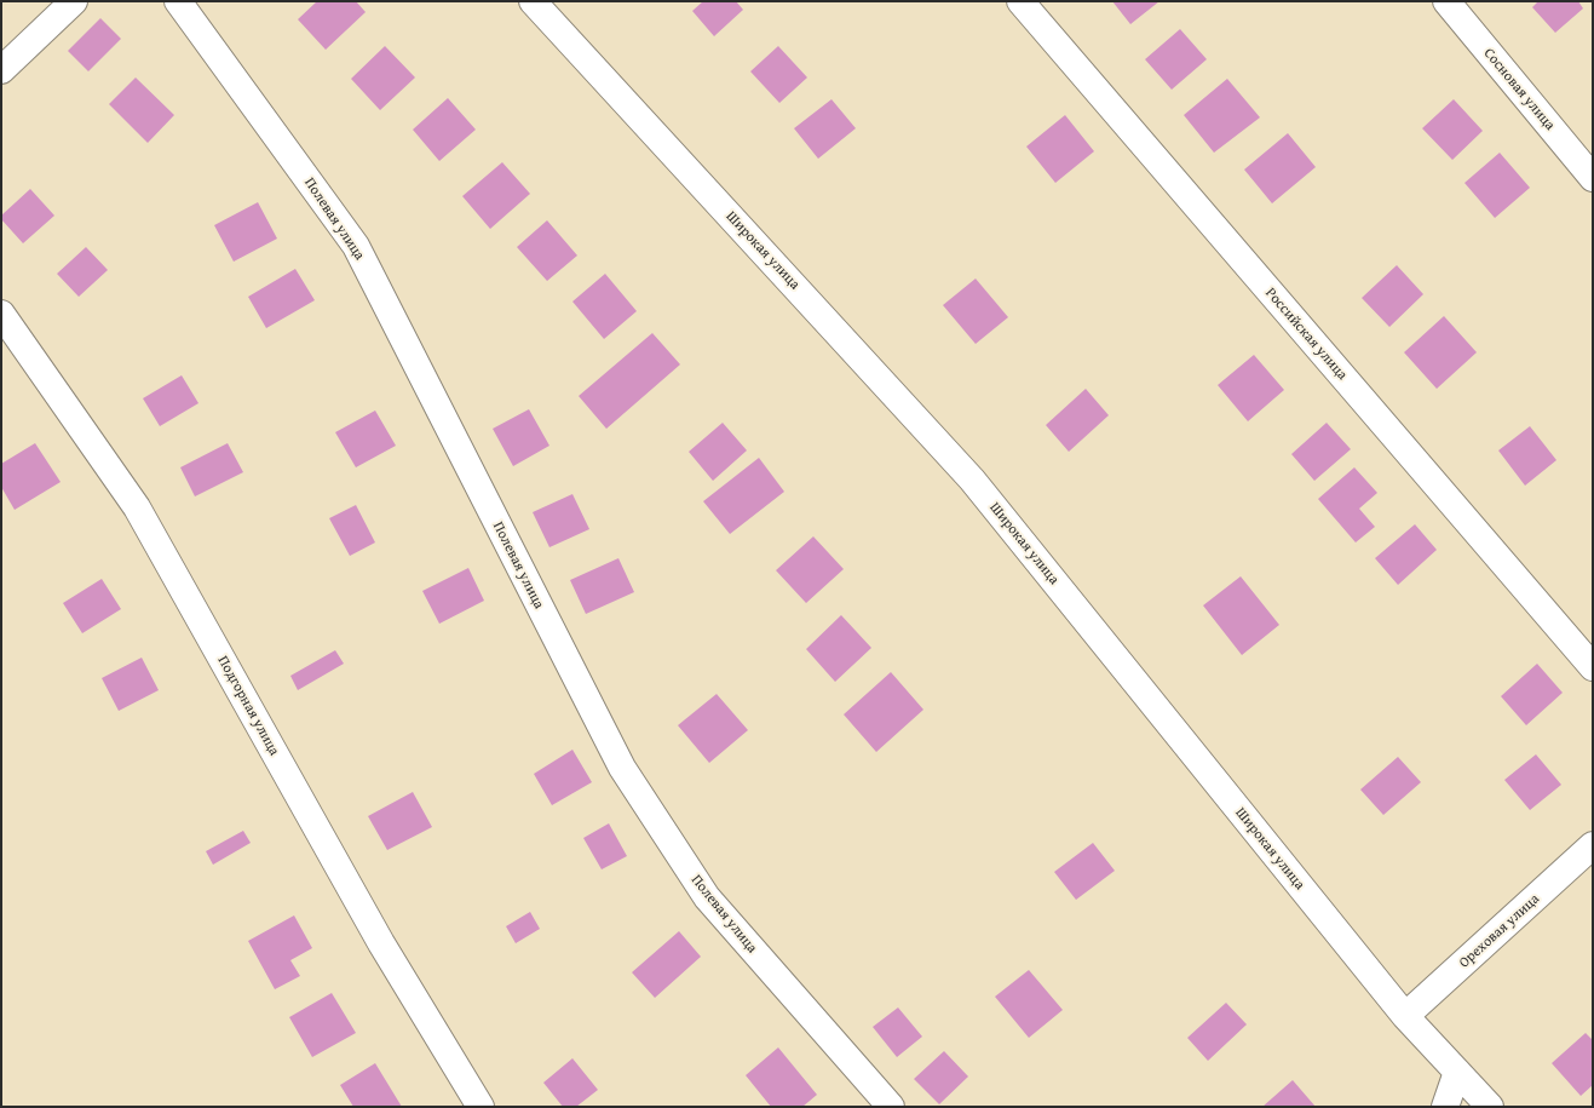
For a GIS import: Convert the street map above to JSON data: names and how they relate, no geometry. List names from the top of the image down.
{
  "streets": {
    "street": [
      "Сосновая улица",
      "Полевая улица",
      "Широкая улица",
      "Российская улица",
      "Подгорная улица",
      "Ореховая улица"
    ]
  },
  "crossings": [
    ["Широкая улица", "Ореховая улица"]
  ]
}
